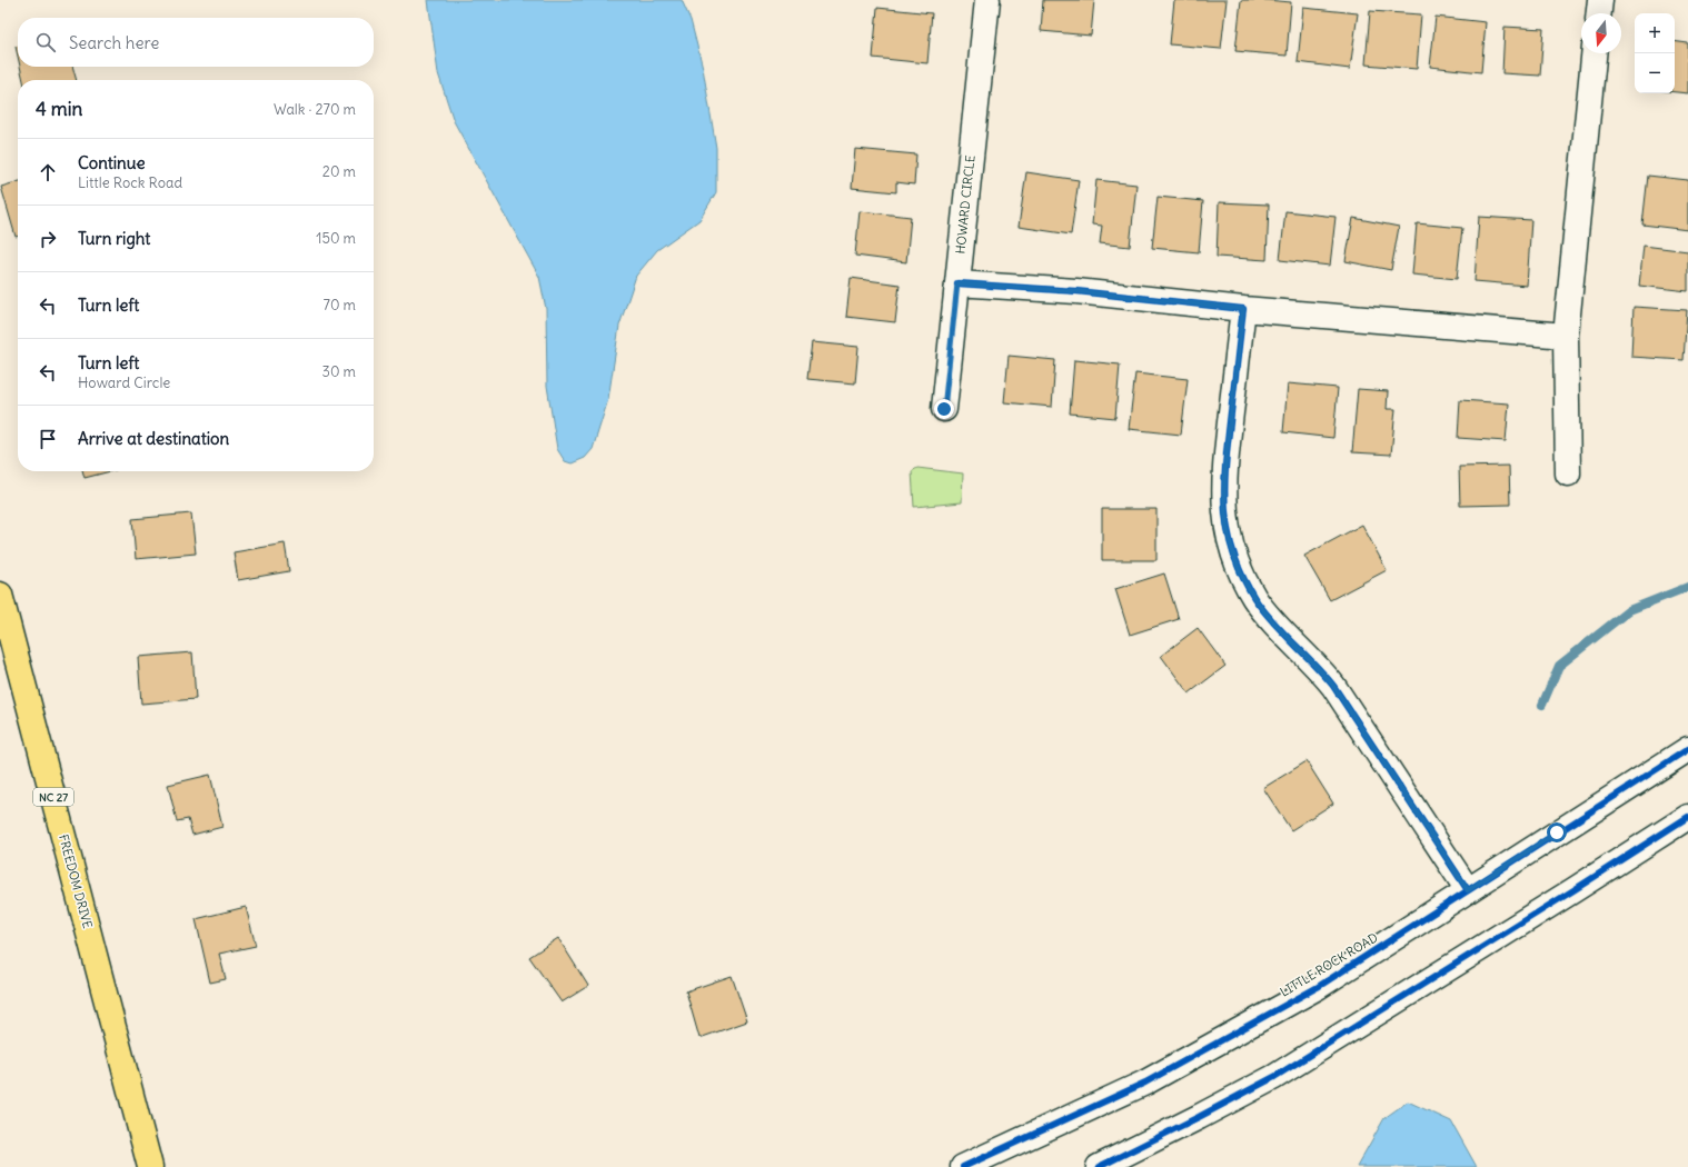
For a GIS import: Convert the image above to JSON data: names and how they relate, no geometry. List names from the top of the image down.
{
  "streets": {
    "main road": ["NC 27", "FREEDOM DRIVE"],
    "street": ["HOWARD CIRCLE", "LITTLE ROCK ROAD"]
  },
  "north": "bottom",
  "page": {
    "map_buttons": ["+", "−"],
    "search": "Search here",
    "heading": ["4 min", "Walk · 270 m"],
    "list": [
      ["Continue", "Little Rock Road", "20 m"],
      ["Turn right", "150 m"],
      ["Turn left", "70 m"],
      ["Turn left", "Howard Circle", "30 m"],
      "Arrive at destination"
    ]
  }
}
